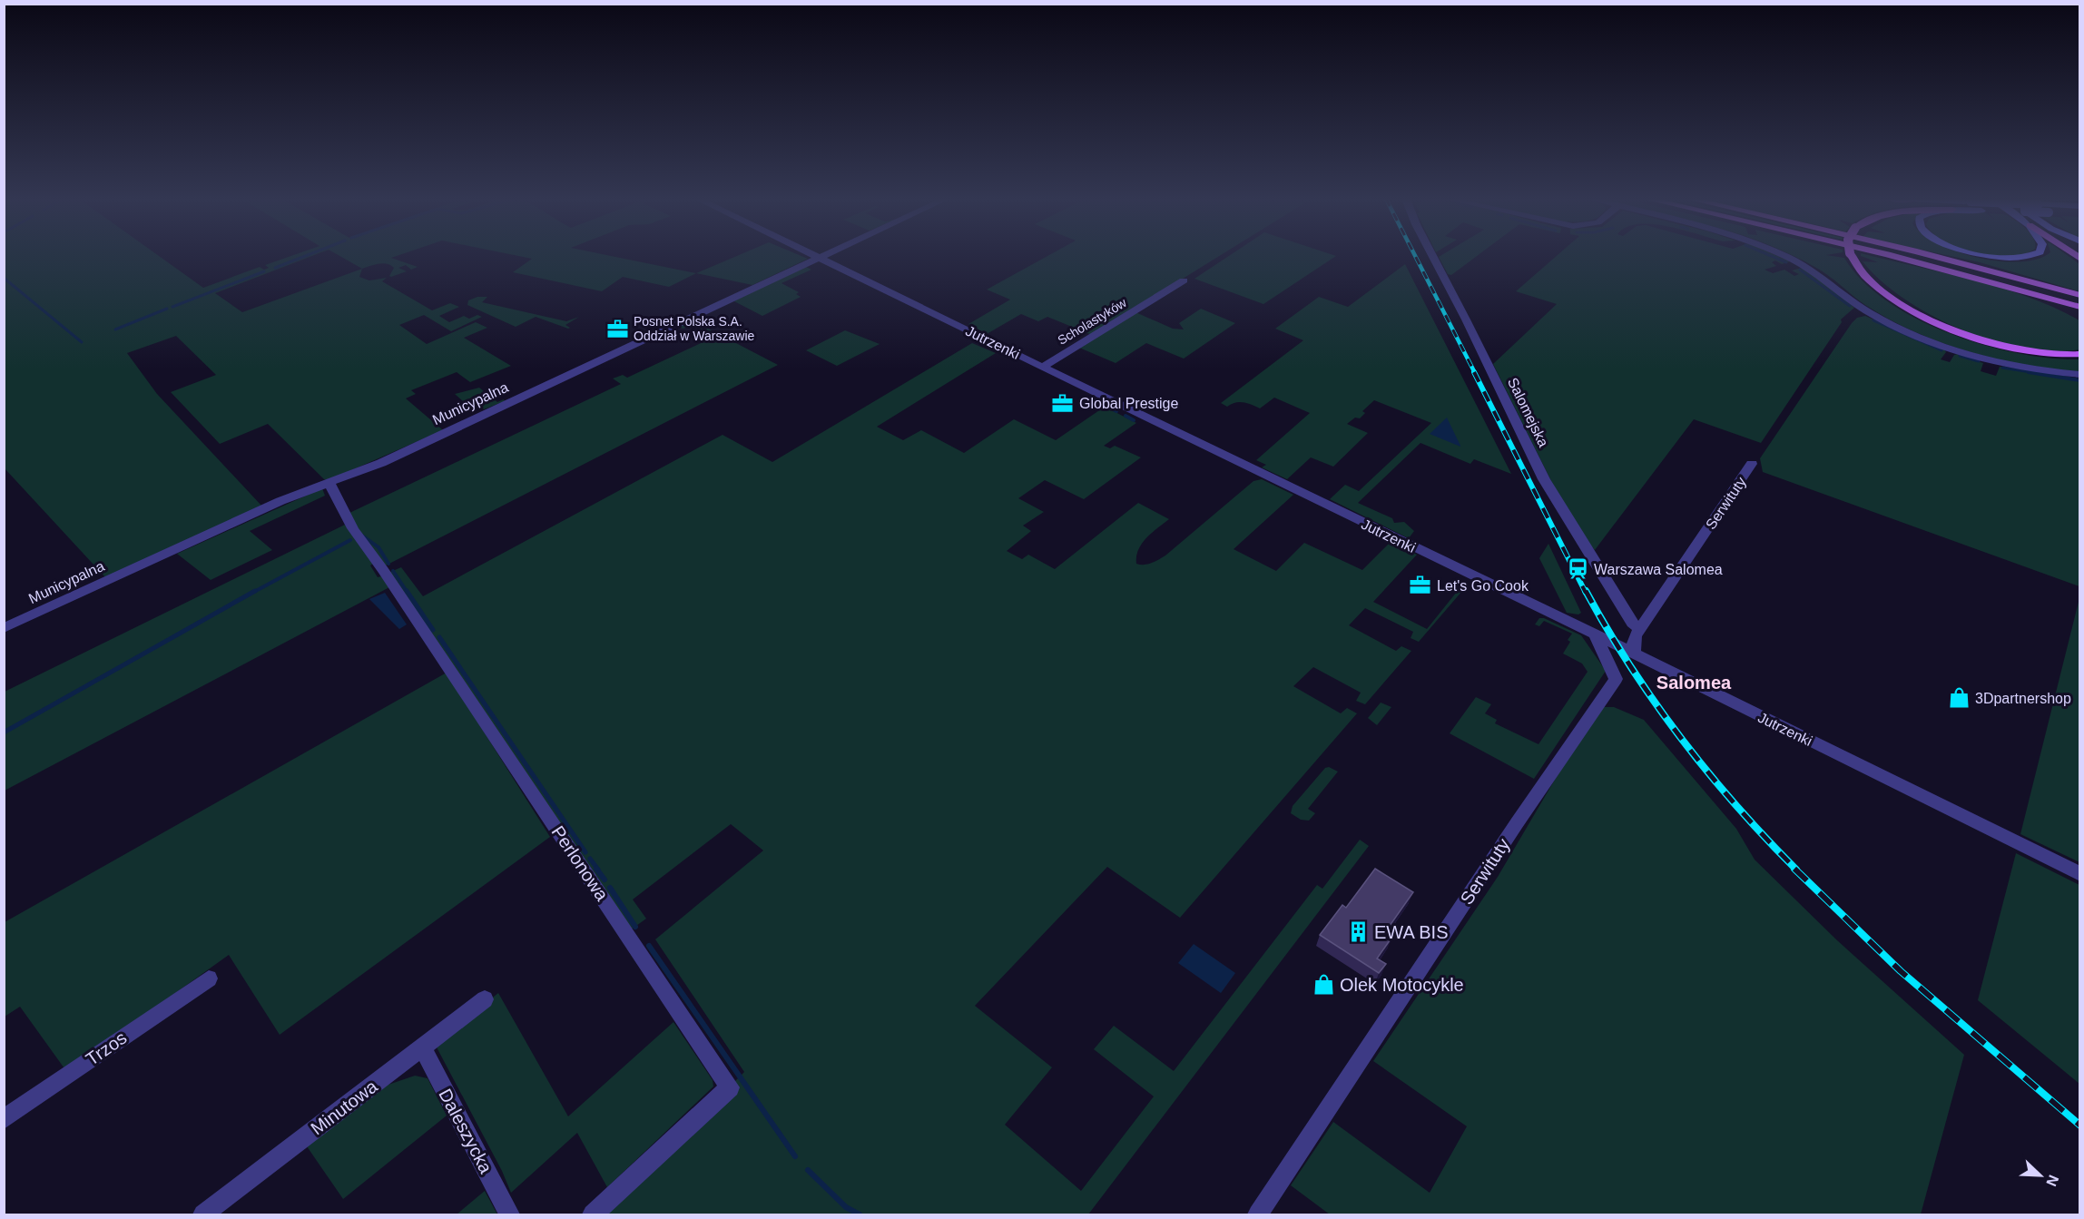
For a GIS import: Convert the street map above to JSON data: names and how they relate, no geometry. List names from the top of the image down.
{
  "streets": {
    "street": [
      "Scholastyków",
      "Jutrzenki",
      "Municypalna",
      "Salomejska",
      "Serwituty",
      "Perlonowa",
      "Trzos",
      "Minutowa",
      "Daleszycka"
    ]
  },
  "crossings": [
    ["Scholastyków", "Jutrzenki"],
    ["Jutrzenki", "Municypalna"],
    ["Jutrzenki", "Serwituty"],
    ["Municypalna", "Perlonowa"],
    ["Salomejska", "Serwituty"],
    ["Minutowa", "Daleszycka"]
  ],
  "districts": ["Salomea"],
  "places": {
    "office": ["Posnet Polska S.A. Oddział w Warszawie", "Global Prestige", "Let's Go Cook"],
    "station": ["Warszawa Salomea"],
    "shop": ["3Dpartnershop", "Olek Motocykle"],
    "building": ["EWA BIS"]
  },
  "north": "bottom right"
}
